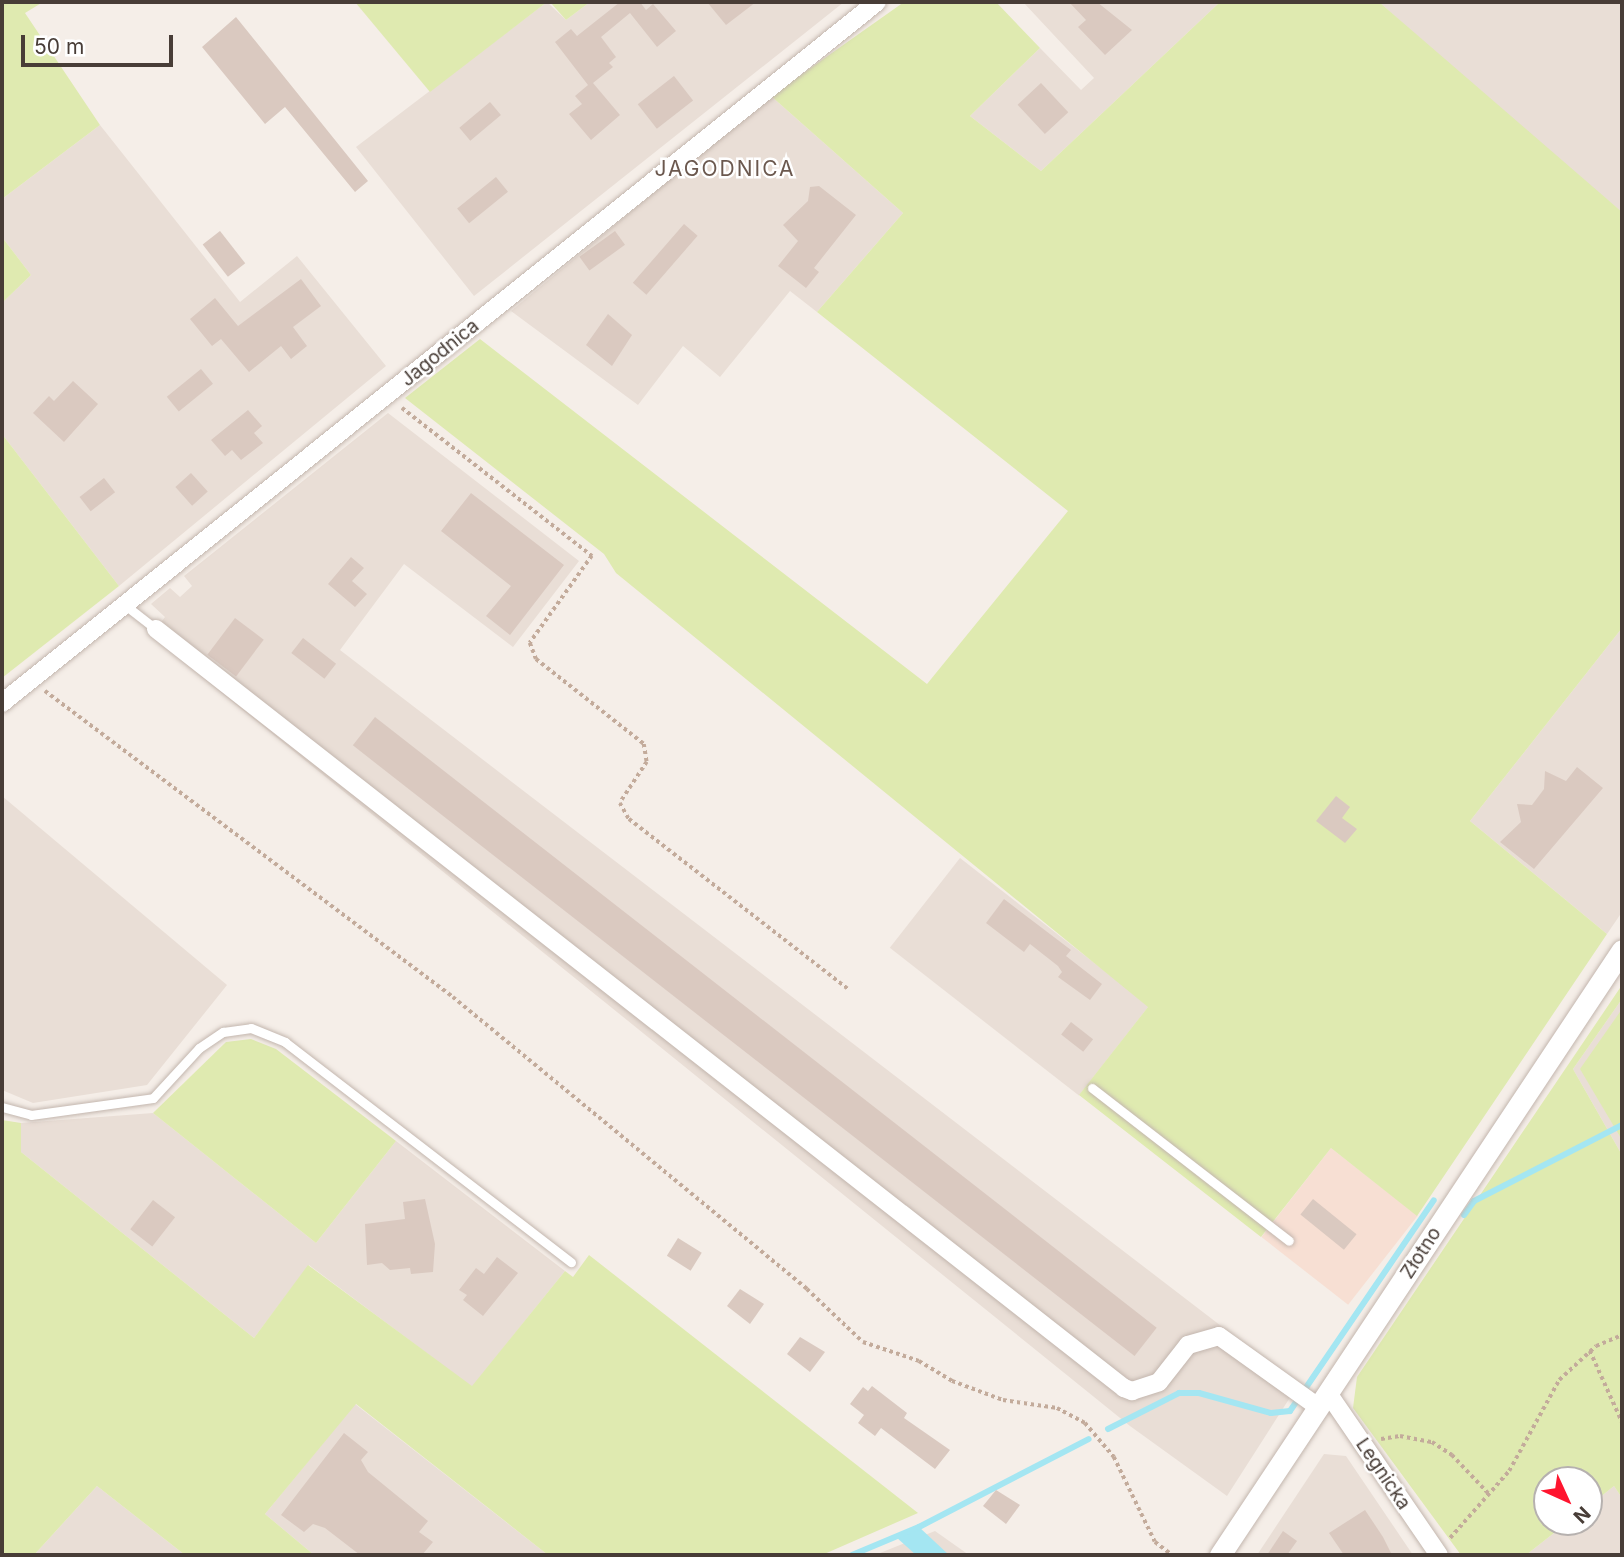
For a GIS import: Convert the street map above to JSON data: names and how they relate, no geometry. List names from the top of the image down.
{
  "streets": {
    "street": ["Jagodnica", "Złotno", "Legnicka"]
  },
  "crossings": [
    ["Złotno", "Legnicka"]
  ],
  "districts": ["JAGODNICA"],
  "scale_bar": "50 m",
  "north": "bottom right"
}
